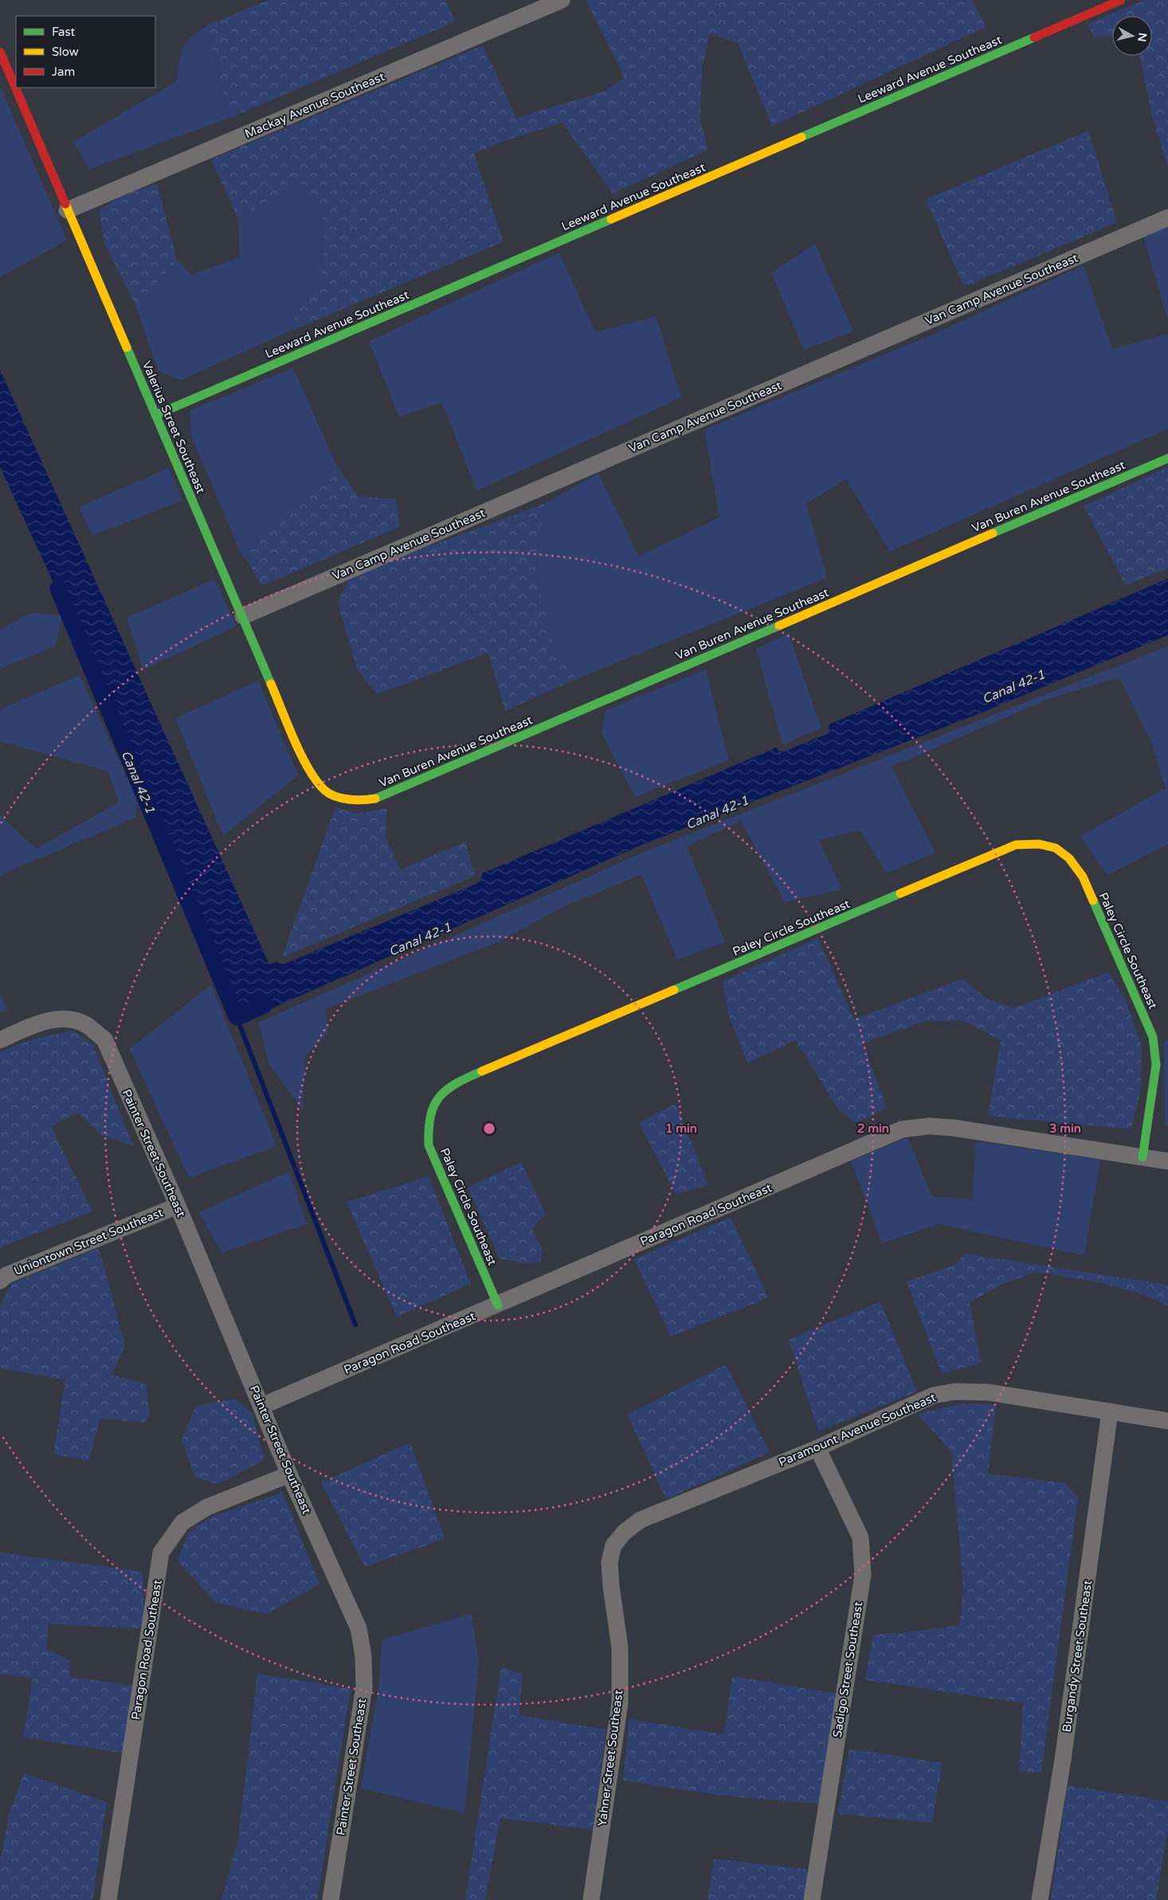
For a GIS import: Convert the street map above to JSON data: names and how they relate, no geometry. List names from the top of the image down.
{
  "streets": {
    "street": [
      "Leeward Avenue Southeast",
      "Mackay Avenue Southeast",
      "Van Camp Avenue Southeast",
      "Valerius Street Southeast",
      "Van Buren Avenue Southeast",
      "Paley Circle Southeast",
      "Painter Street Southeast",
      "Paragon Road Southeast",
      "Uniontown Street Southeast",
      "Paramount Avenue Southeast",
      "Burgandy Street Southeast",
      "Sadigo Street Southeast",
      "Yahner Street Southeast"
    ]
  },
  "crossings": [
    ["Leeward Avenue Southeast", "Valerius Street Southeast"],
    ["Mackay Avenue Southeast", "Valerius Street Southeast"],
    ["Van Camp Avenue Southeast", "Valerius Street Southeast"],
    ["Valerius Street Southeast", "Van Buren Avenue Southeast"],
    ["Paley Circle Southeast", "Paragon Road Southeast"],
    ["Painter Street Southeast", "Paragon Road Southeast"],
    ["Painter Street Southeast", "Uniontown Street Southeast"],
    ["Paramount Avenue Southeast", "Burgandy Street Southeast"],
    ["Paramount Avenue Southeast", "Sadigo Street Southeast"],
    ["Paramount Avenue Southeast", "Yahner Street Southeast"]
  ],
  "water": ["Canal 42-1"],
  "legend": ["Fast", "Slow", "Jam"],
  "north": "right",
  "rings": ["1 min", "2 min", "3 min"]
}
